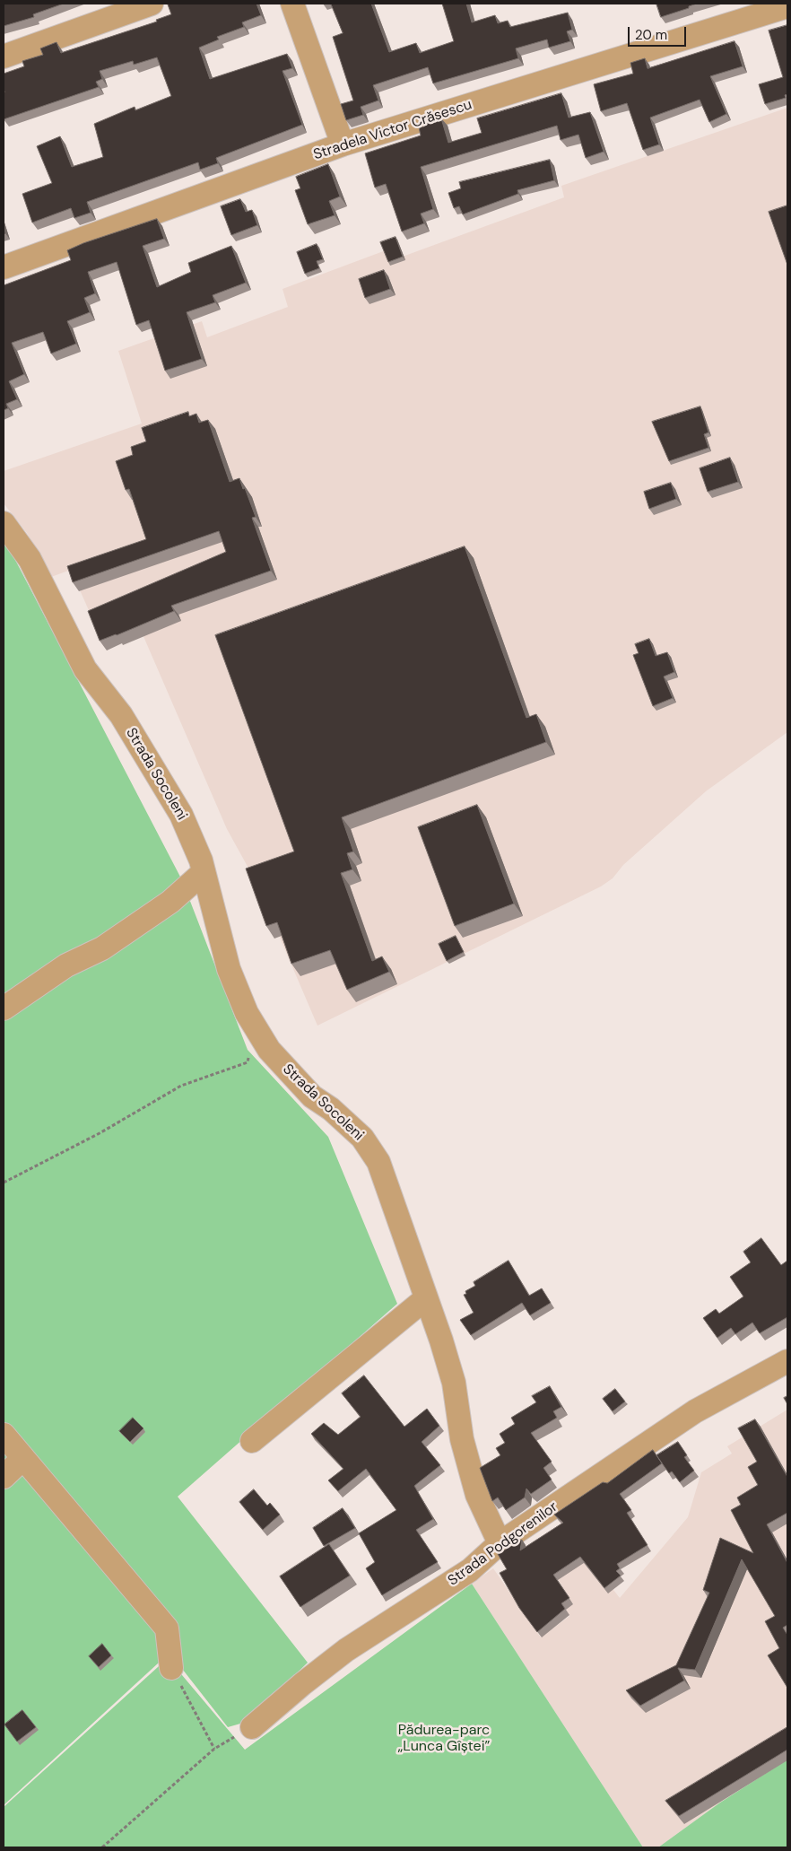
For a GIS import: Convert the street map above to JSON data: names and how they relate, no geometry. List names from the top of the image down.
{
  "streets": {
    "street": ["Stradela Victor Crăsescu", "Strada Socoleni", "Strada Podgorenilor"]
  },
  "crossings": [
    ["Strada Socoleni", "Strada Podgorenilor"]
  ],
  "parks": ["Pădurea-parc „Lunca Gîștei”"],
  "scale_bar": "20 m"
}
